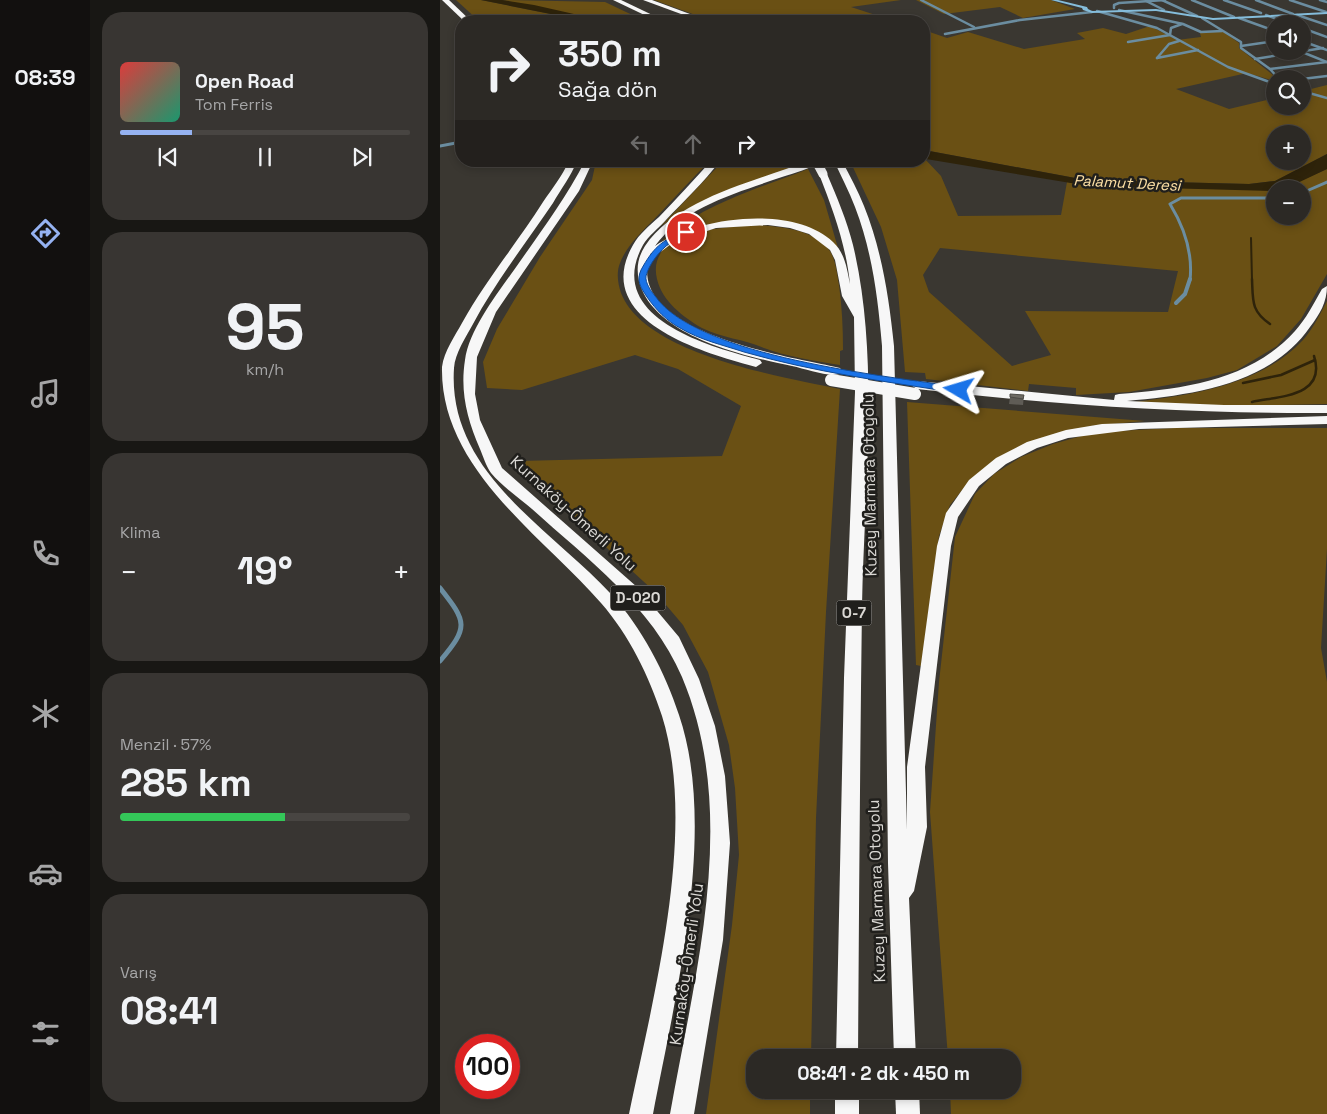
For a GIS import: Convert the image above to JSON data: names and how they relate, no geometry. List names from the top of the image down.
{
  "streets": {
    "highway": [
      "Kuzey Marmara Otoyolu",
      "Kurnaköy-Ömerli Yolu",
      "D-020",
      "O-7"
    ]
  },
  "water": ["Palamut Deresi"],
  "page": {
    "tabs": "08:39",
    "map_buttons": ["+", "−"],
    "turn": ["350 m", "Sağa dön"],
    "song": ["Open Road", "Tom Ferris"],
    "tile": [
      ["95", "km/h"],
      "Klima",
      ["Menzil · 57%", "285 km"],
      ["Varış", "08:41"]
    ],
    "heat": ["−", "19°", "+"],
    "limit": "100",
    "trip": "08:41 · 2 dk · 450 m"
  }
}
